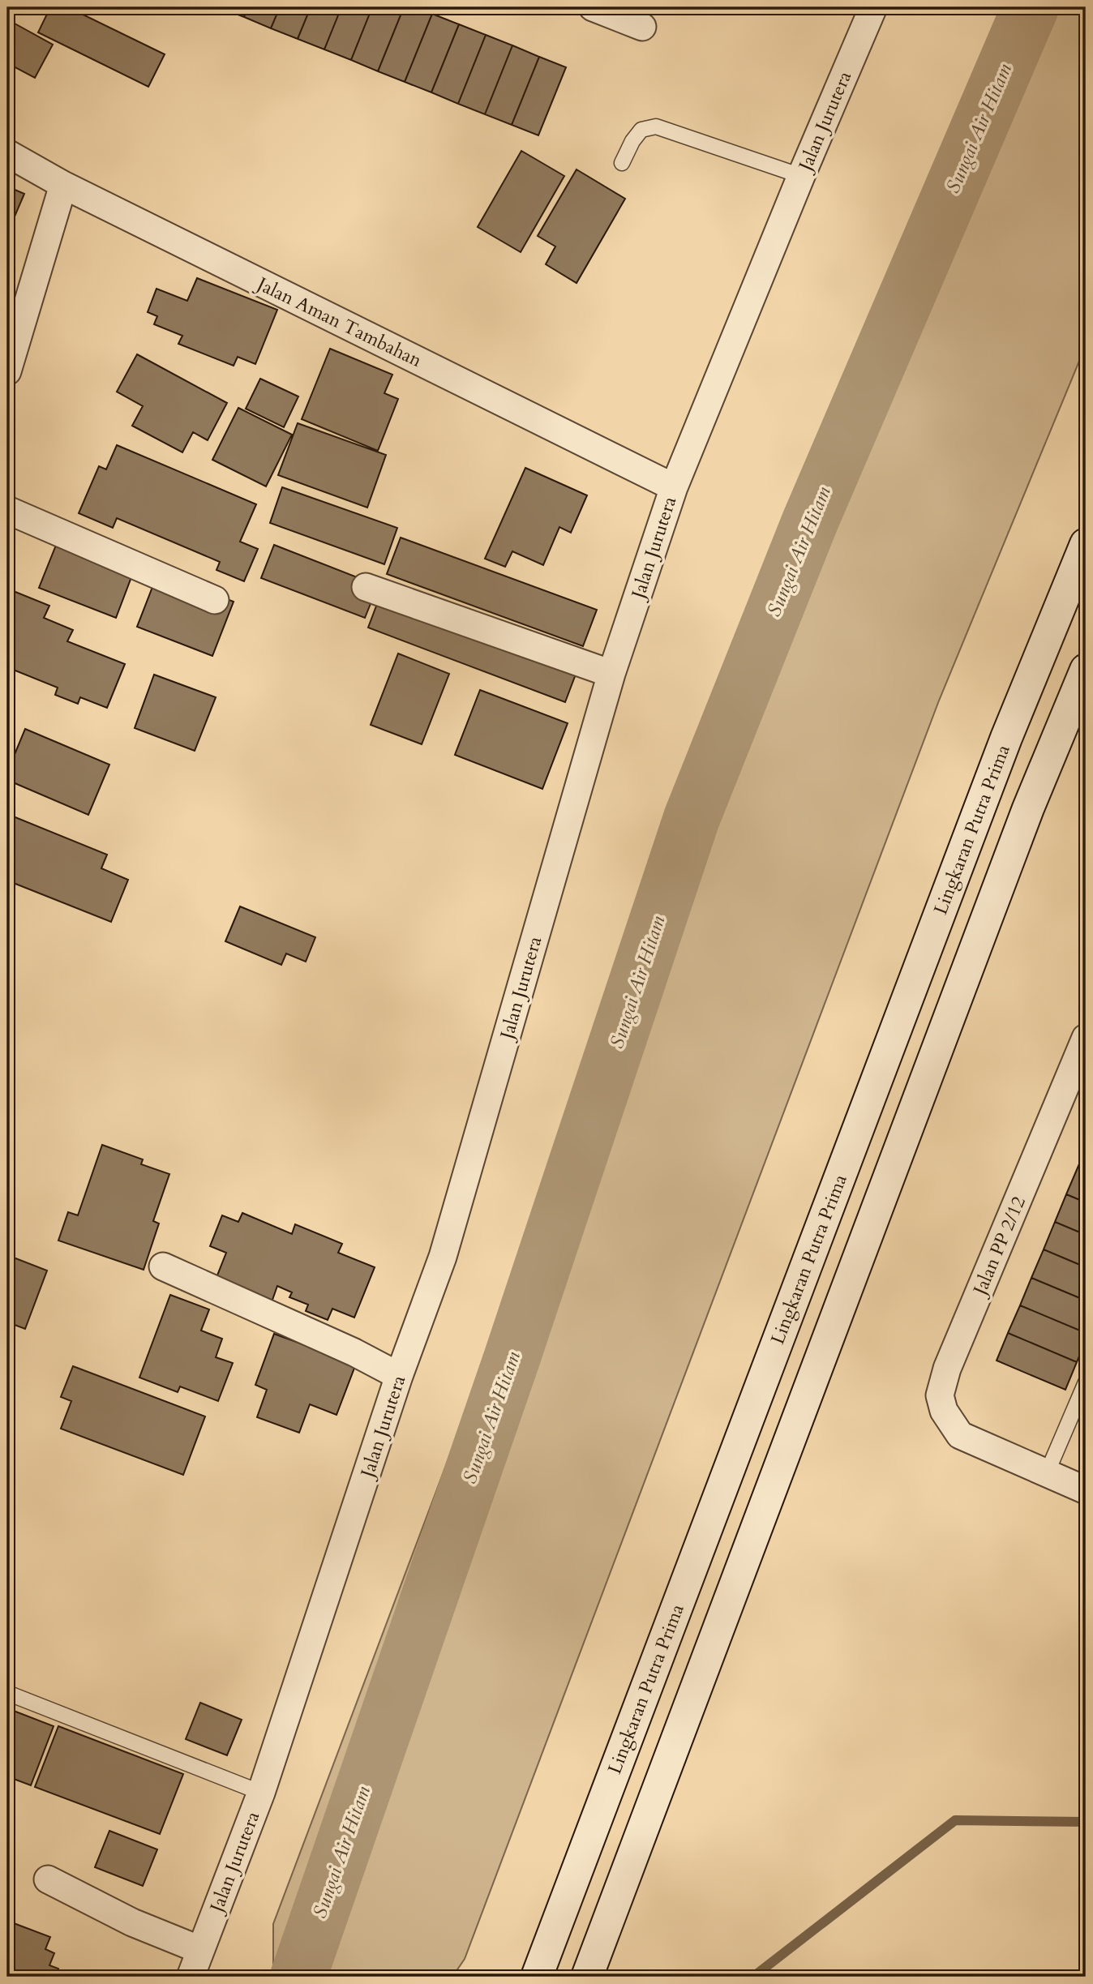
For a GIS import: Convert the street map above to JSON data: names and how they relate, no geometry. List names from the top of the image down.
{
  "streets": {
    "main road": ["Lingkaran Putra Prima"],
    "street": ["Jalan Jurutera", "Jalan Aman Tambahan", "Jalan PP 2/12"]
  },
  "crossings": [
    ["Jalan Jurutera", "Jalan Aman Tambahan"]
  ],
  "water": ["Sungai Air Hitam"]
}
